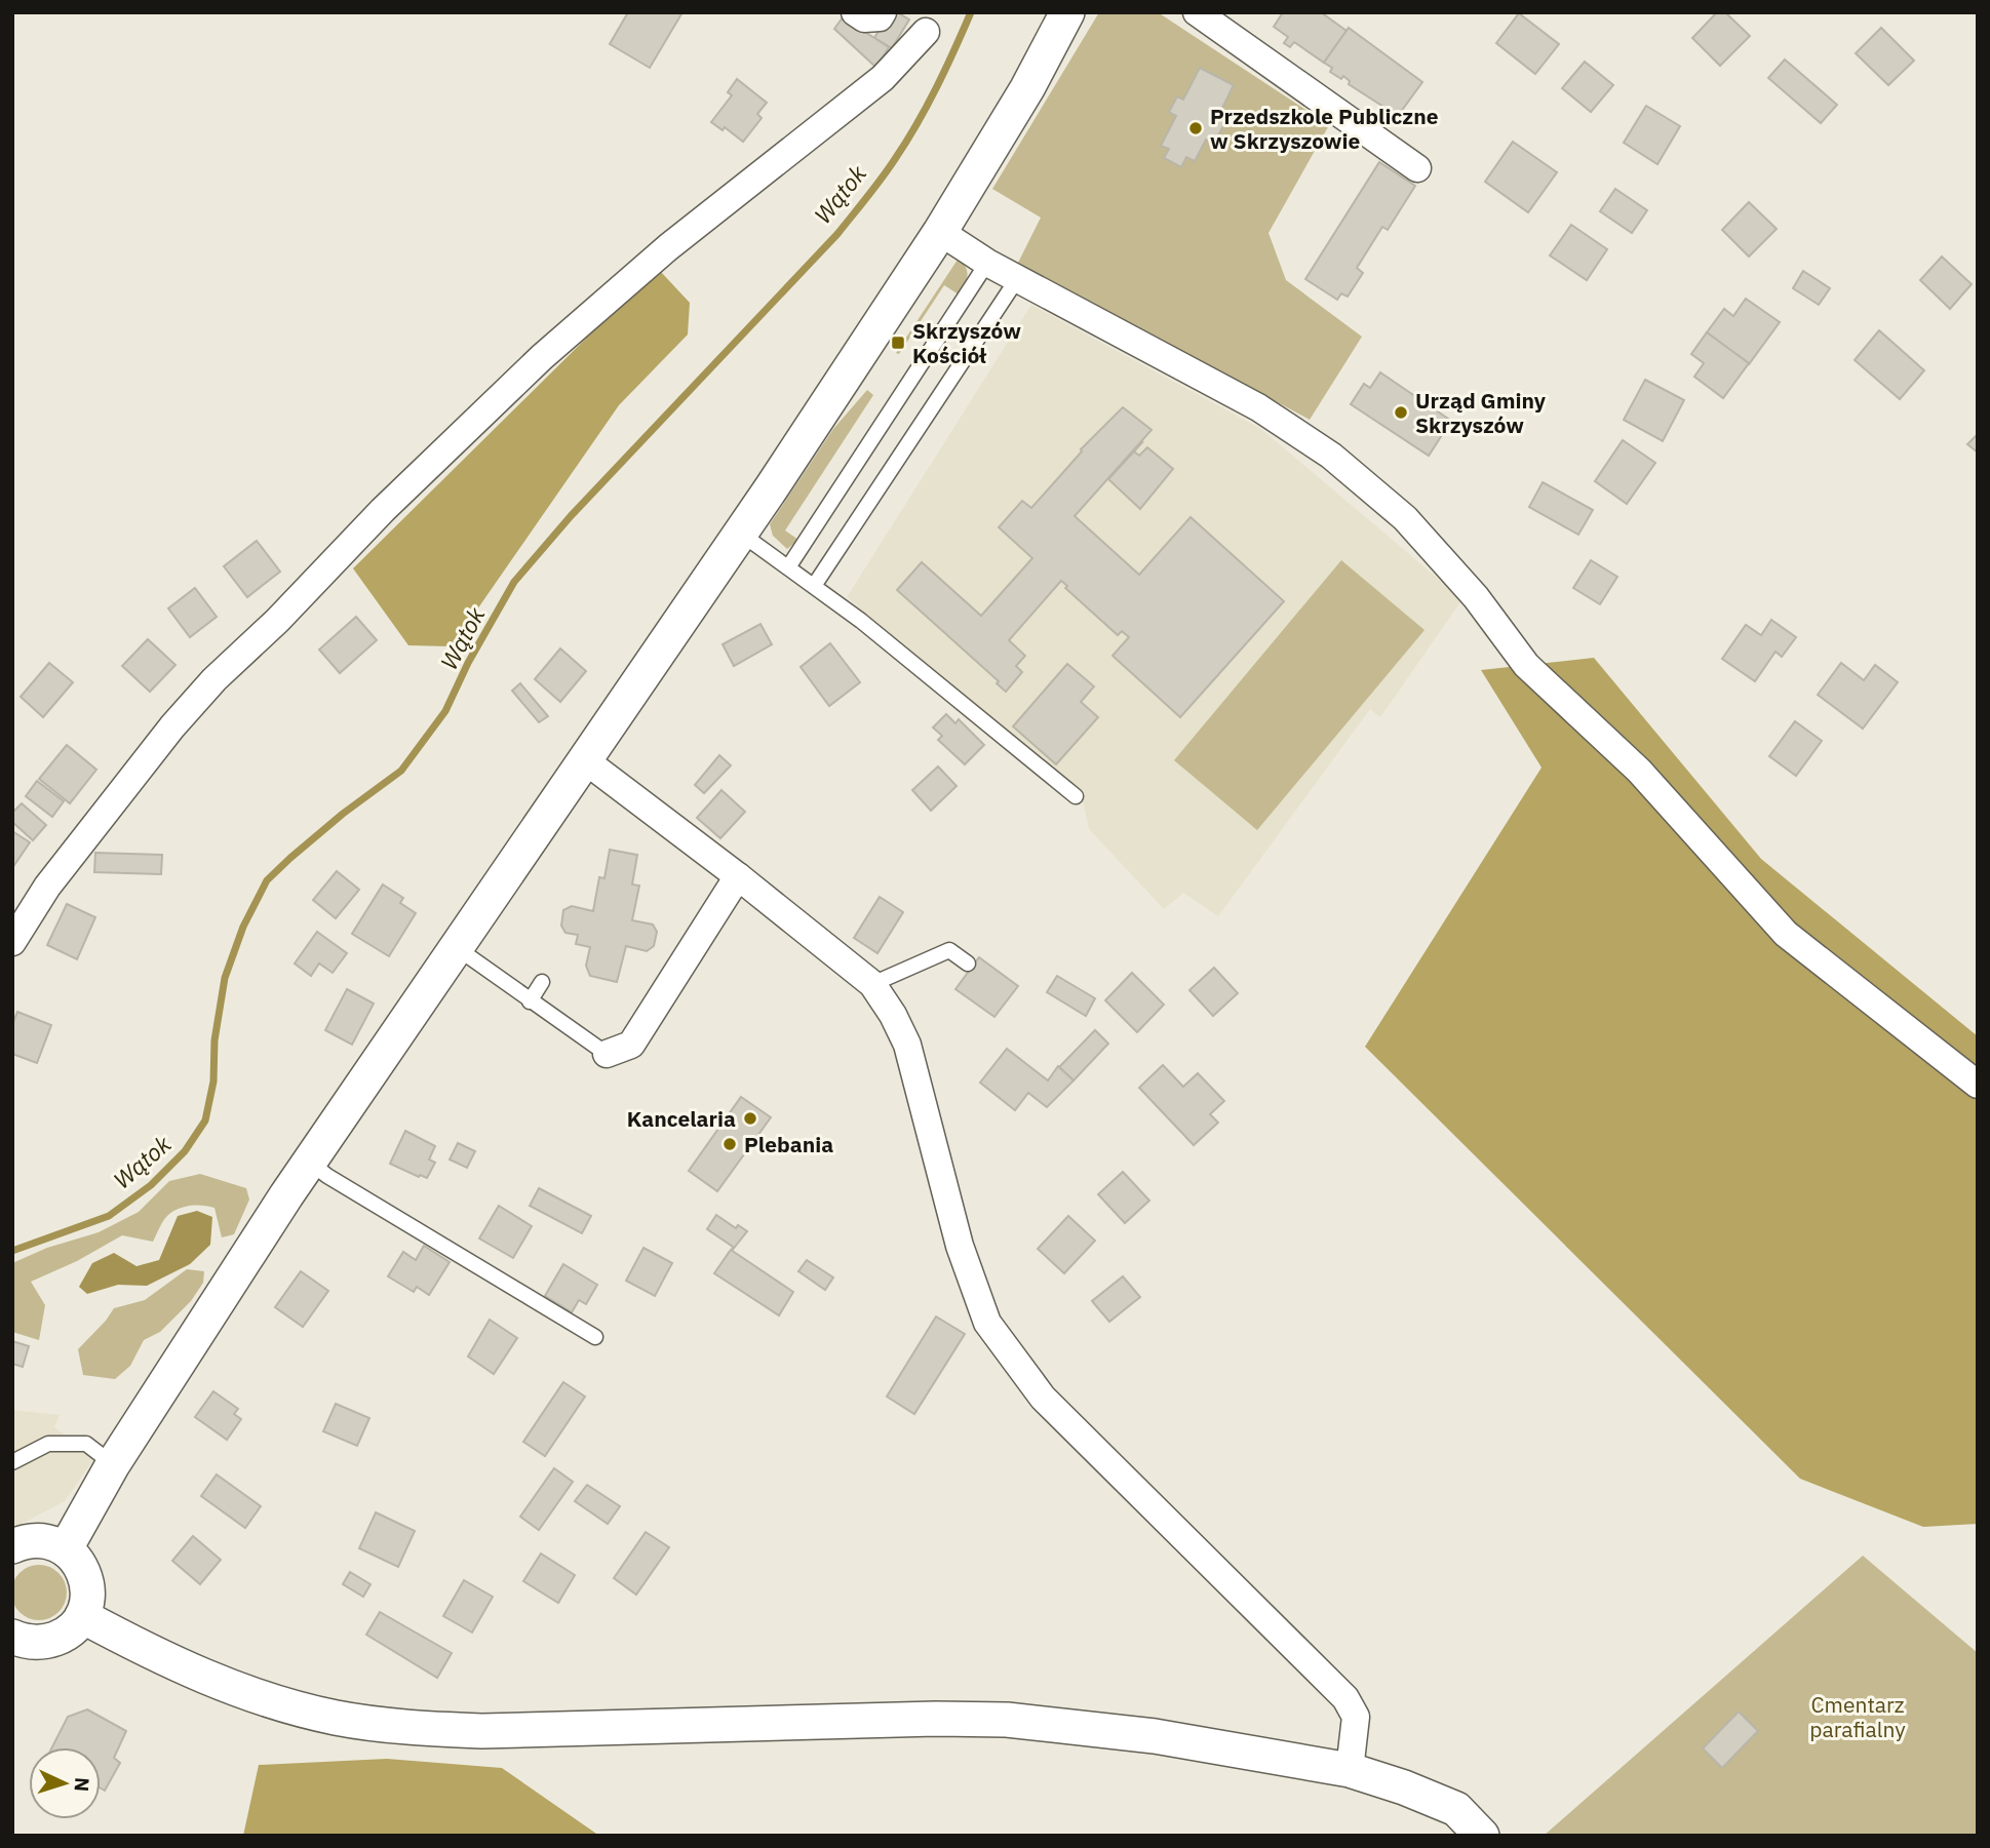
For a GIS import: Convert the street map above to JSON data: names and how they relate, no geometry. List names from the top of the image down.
{
  "water": ["Wątok"],
  "parks": ["Cmentarz parafialny"],
  "places": {
    "other": [
      "Przedszkole Publiczne w Skrzyszowie",
      "Urząd Gminy Skrzyszów",
      "Kancelaria",
      "Plebania"
    ],
    "transit": ["Skrzyszów Kościół"]
  },
  "north": "right"
}
